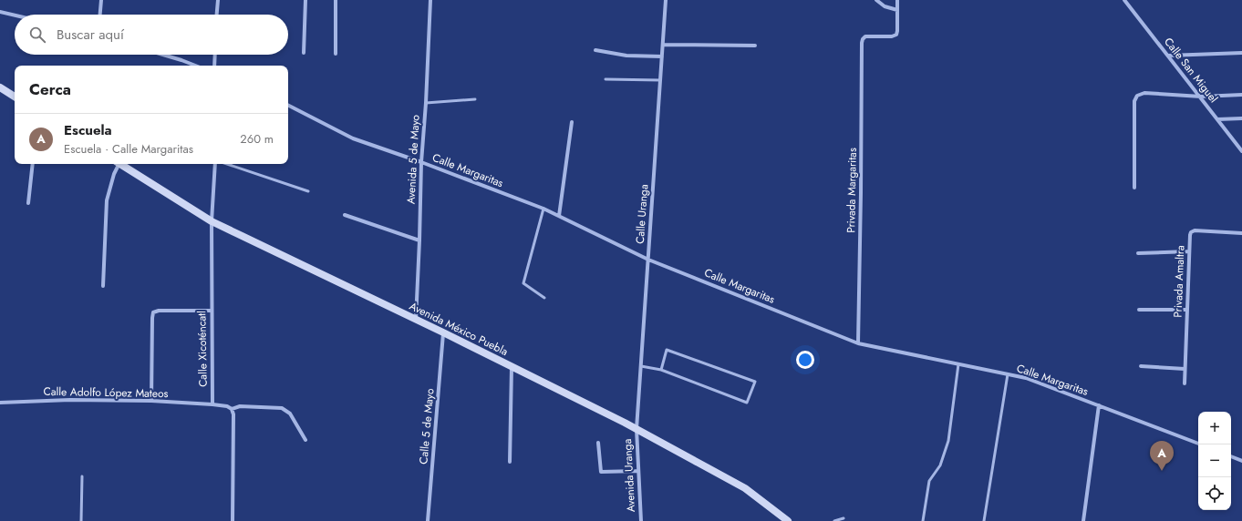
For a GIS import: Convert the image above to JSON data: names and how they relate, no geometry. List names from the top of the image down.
{
  "streets": {
    "main road": ["Avenida México Puebla"],
    "street": [
      "Calle San Miguel",
      "Avenida 5 de Mayo",
      "Calle Margaritas",
      "Privada Margaritas",
      "Calle Uranga",
      "Privada Amaltra",
      "Calle Xicoténcatl",
      "Calle Adolfo López Mateos",
      "Calle 5 de Mayo",
      "Avenida Uranga"
    ]
  },
  "crossings": [
    ["Avenida 5 de Mayo", "Calle Margaritas"],
    ["Avenida 5 de Mayo", "Avenida México Puebla"],
    ["Calle Margaritas", "Privada Margaritas"],
    ["Calle Margaritas", "Calle Uranga"],
    ["Calle Uranga", "Avenida México Puebla"],
    ["Calle Uranga", "Avenida Uranga"],
    ["Avenida México Puebla", "Calle Xicoténcatl"],
    ["Avenida México Puebla", "Calle 5 de Mayo"],
    ["Avenida México Puebla", "Avenida Uranga"],
    ["Calle Xicoténcatl", "Calle Adolfo López Mateos"]
  ],
  "page": {
    "search": "Buscar aquí",
    "heading": "Cerca",
    "list": [
      {
        "mark": "A",
        "name": "Escuela",
        "note": "Escuela · Calle Margaritas",
        "value": "260 m"
      }
    ],
    "map_buttons": ["+", "−"],
    "pins": "A"
  }
}
